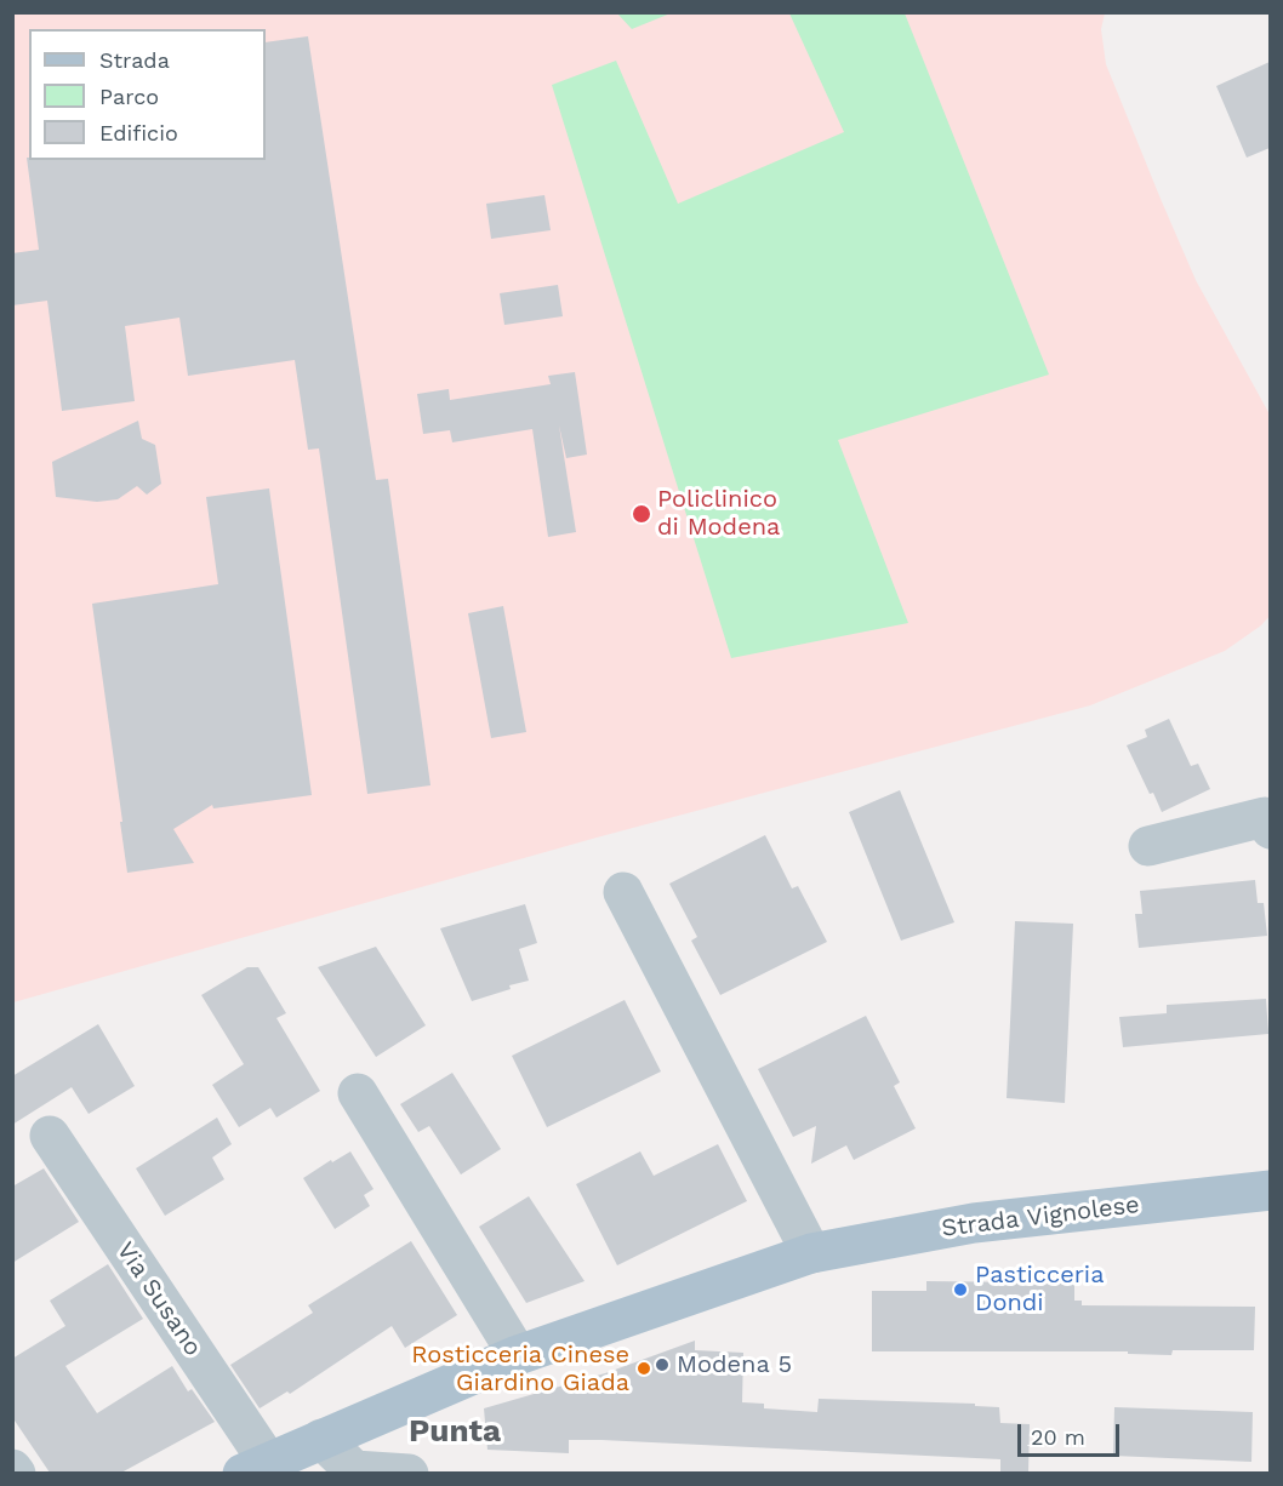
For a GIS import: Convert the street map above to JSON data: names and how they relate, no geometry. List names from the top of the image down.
{
  "streets": {
    "main road": ["Strada Vignolese"],
    "street": ["Via Susano"]
  },
  "crossings": [
    ["Strada Vignolese", "Via Susano"]
  ],
  "districts": ["Punta"],
  "places": [
    "Policlinico di Modena",
    "Pasticceria Dondi",
    "Modena 5",
    "Rosticceria Cinese Giardino Giada"
  ],
  "legend": ["Strada", "Parco", "Edificio"],
  "scale_bar": "20 m"
}
